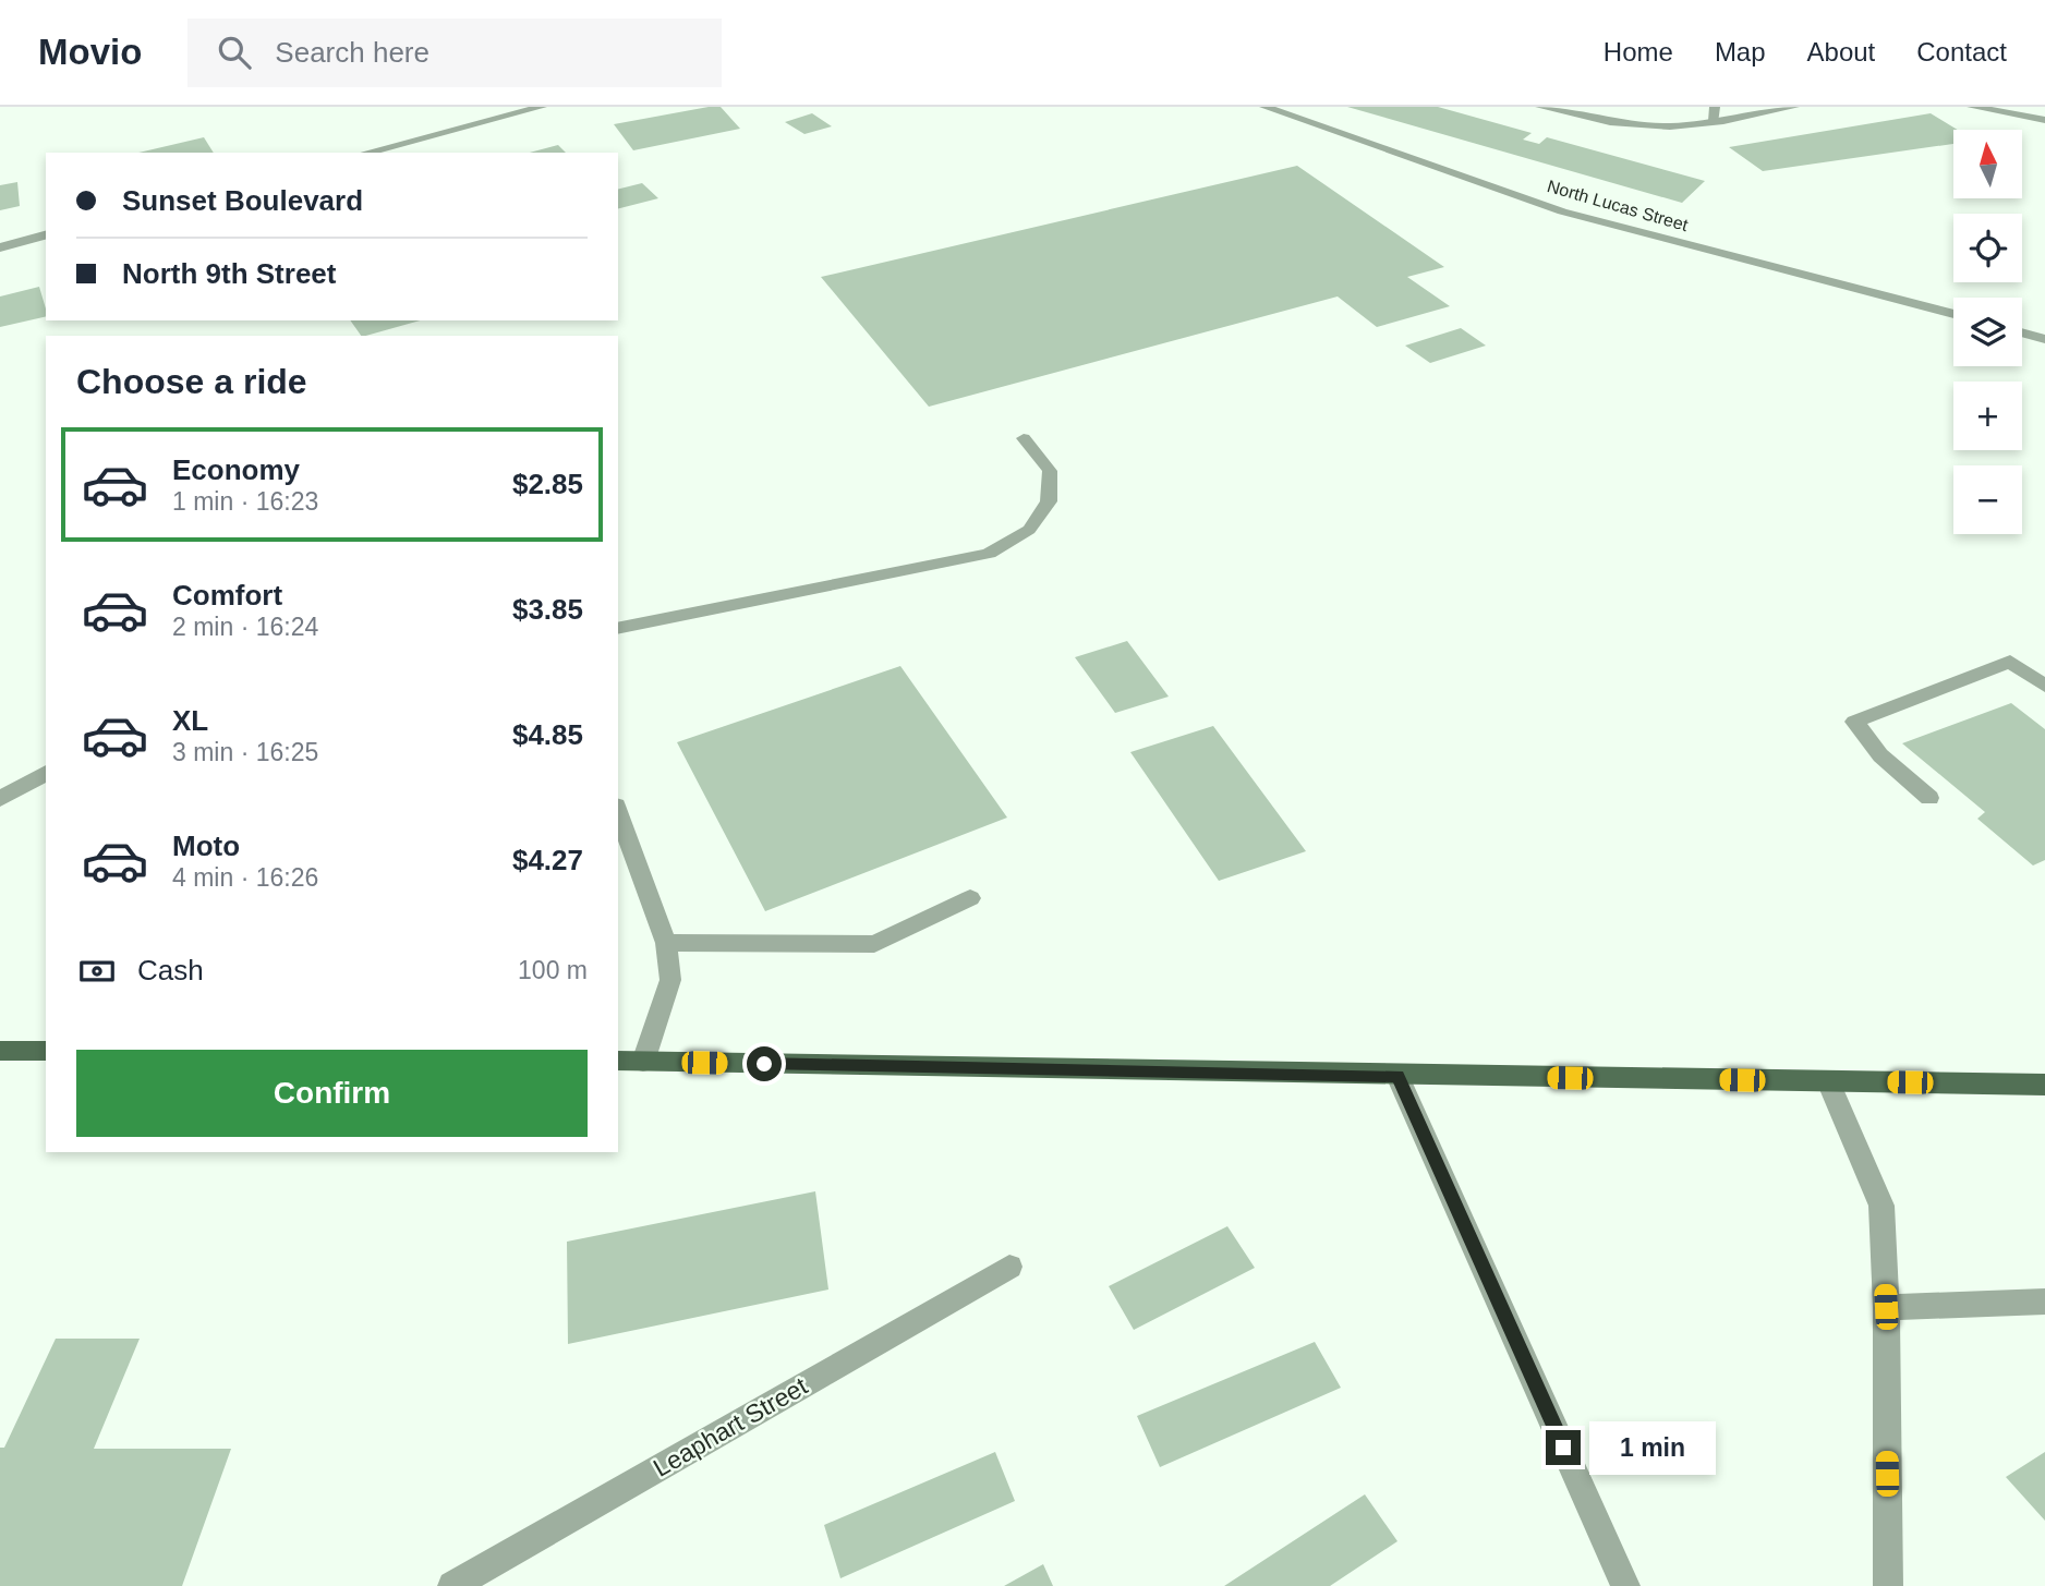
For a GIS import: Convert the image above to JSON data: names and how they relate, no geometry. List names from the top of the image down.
{
  "streets": {
    "street": ["North Lucas Street", "Leaphart Street"]
  },
  "north": "top",
  "page": {
    "header": "Movio",
    "search": "Search here",
    "nav": [
      "Home",
      "Map",
      "About",
      "Contact"
    ],
    "map_buttons": ["+", "−"],
    "banner": ["Sunset Boulevard", "North 9th Street"],
    "heading": "Choose a ride",
    "list": [
      {
        "name": "Economy",
        "note": "1 min · 16:23",
        "value": "$2.85"
      },
      {
        "name": "Comfort",
        "note": "2 min · 16:24",
        "value": "$3.85"
      },
      {
        "name": "XL",
        "note": "3 min · 16:25",
        "value": "$4.85"
      },
      {
        "name": "Moto",
        "note": "4 min · 16:26",
        "value": "$4.27"
      }
    ],
    "pay": ["Cash", "100 m"],
    "buttons": "Confirm",
    "bubble": "1 min"
  }
}
